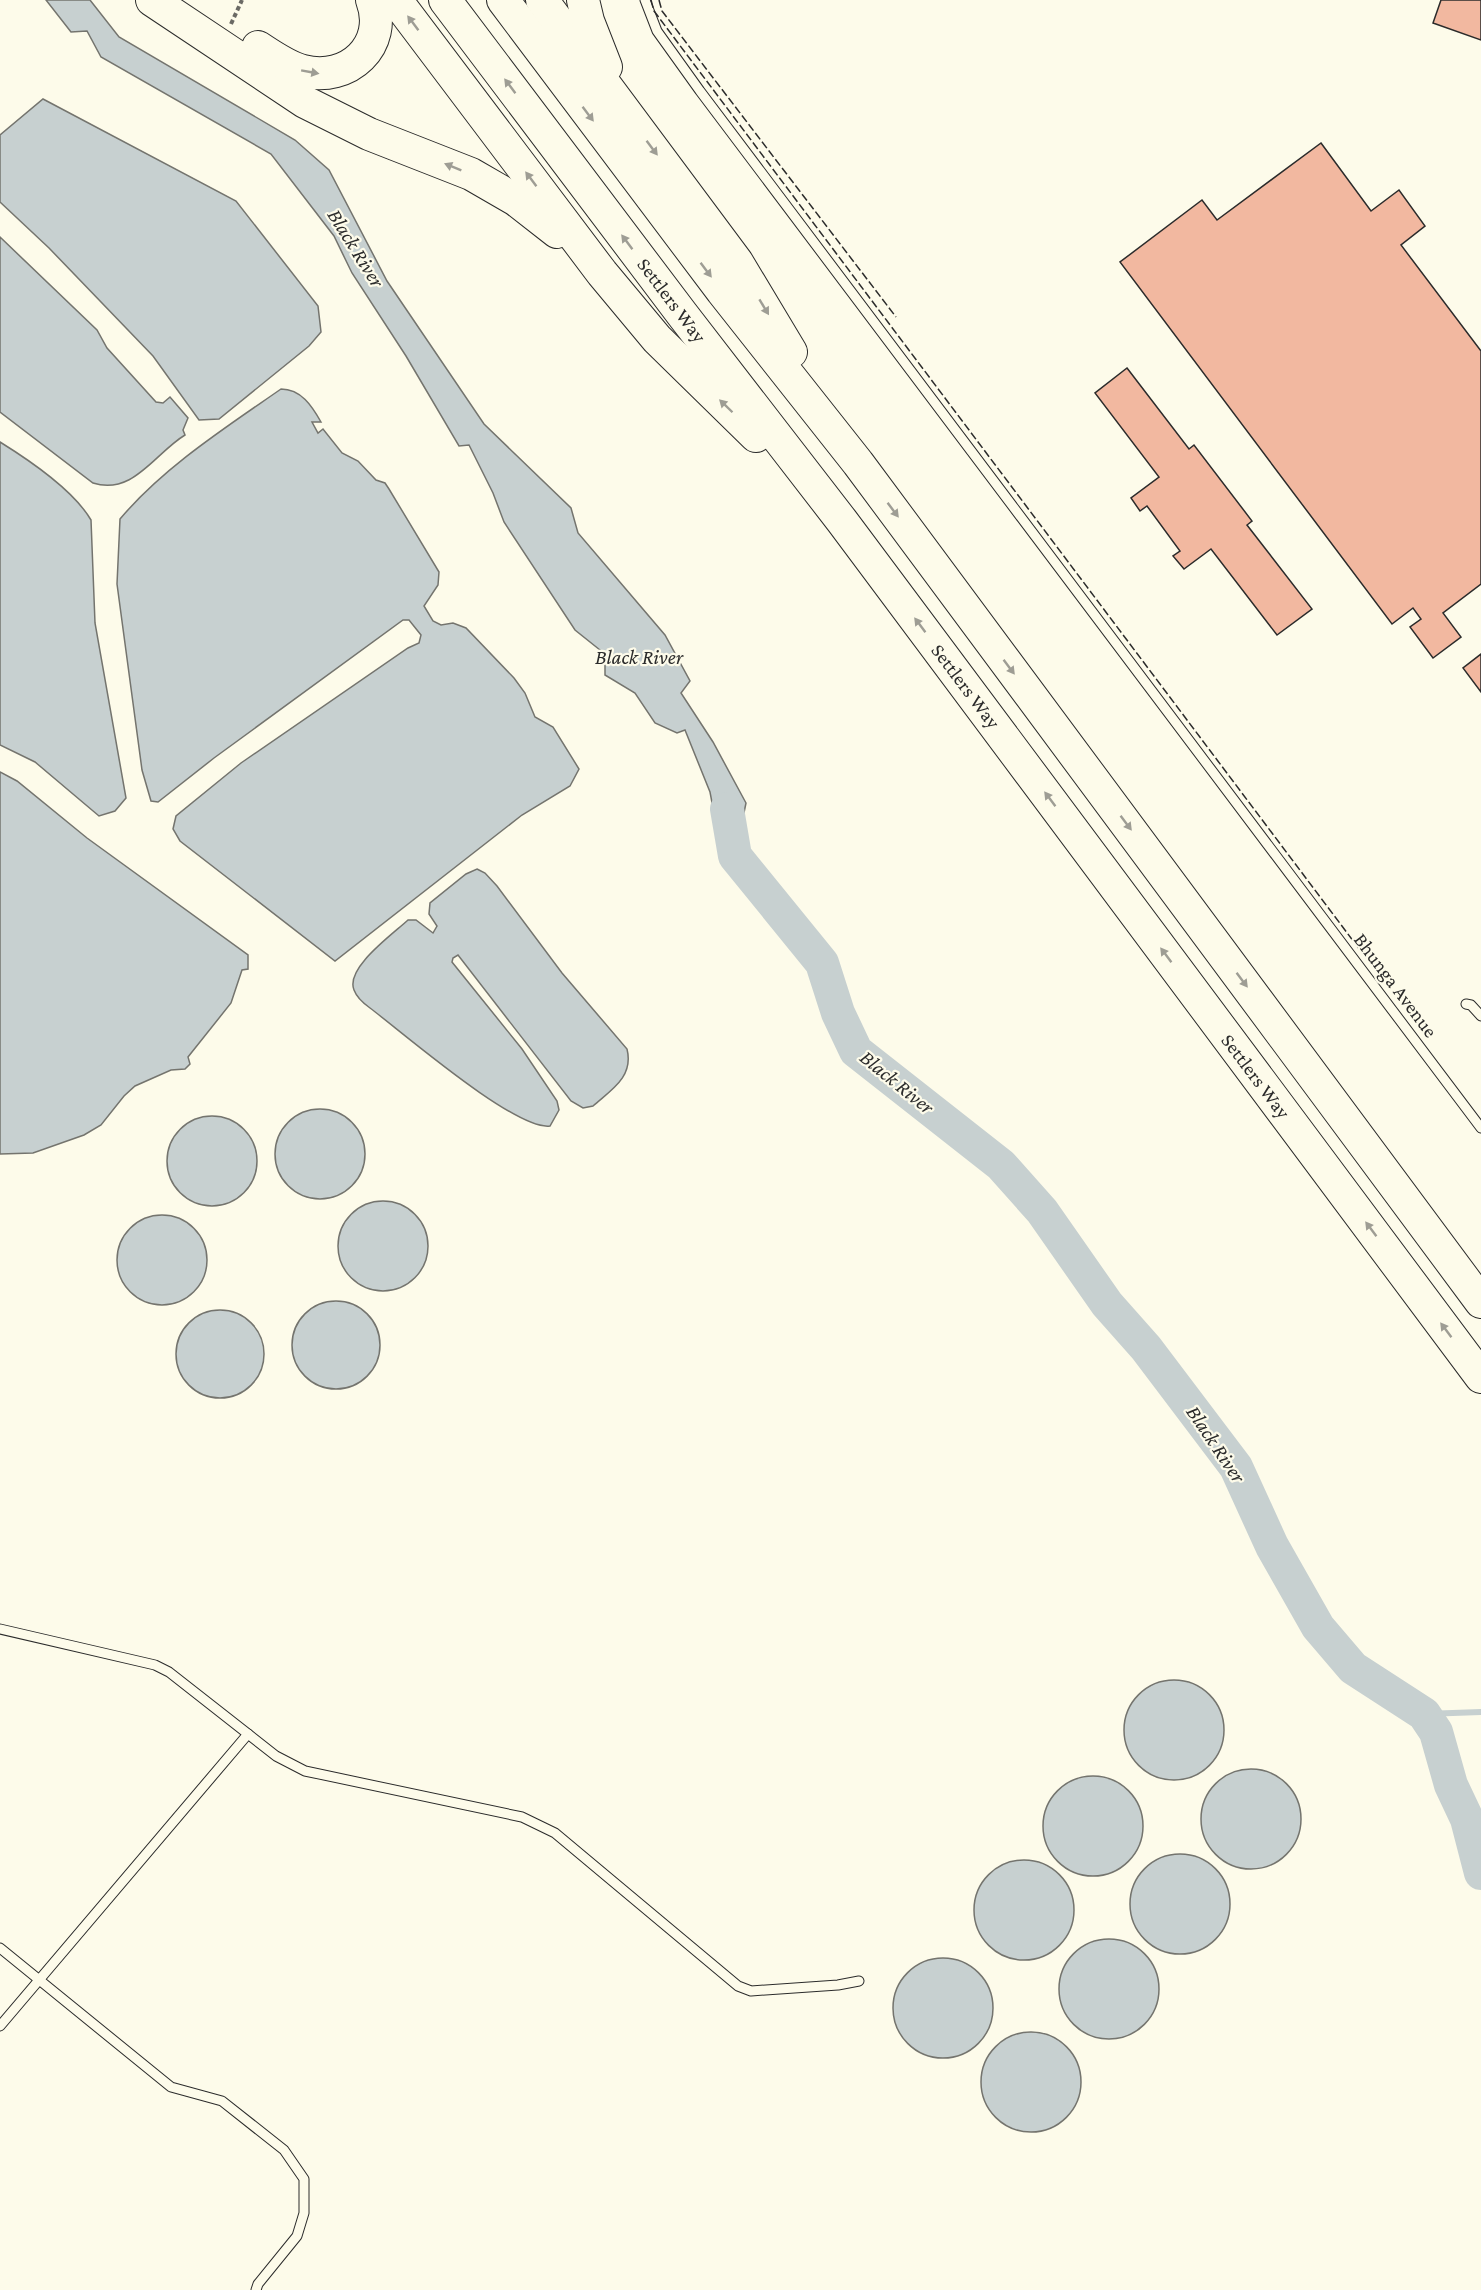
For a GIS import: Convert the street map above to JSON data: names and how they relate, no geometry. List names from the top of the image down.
{
  "streets": {
    "highway": ["Settlers Way"],
    "lane": ["Bhunga Avenue"]
  },
  "water": ["Black River"]
}
